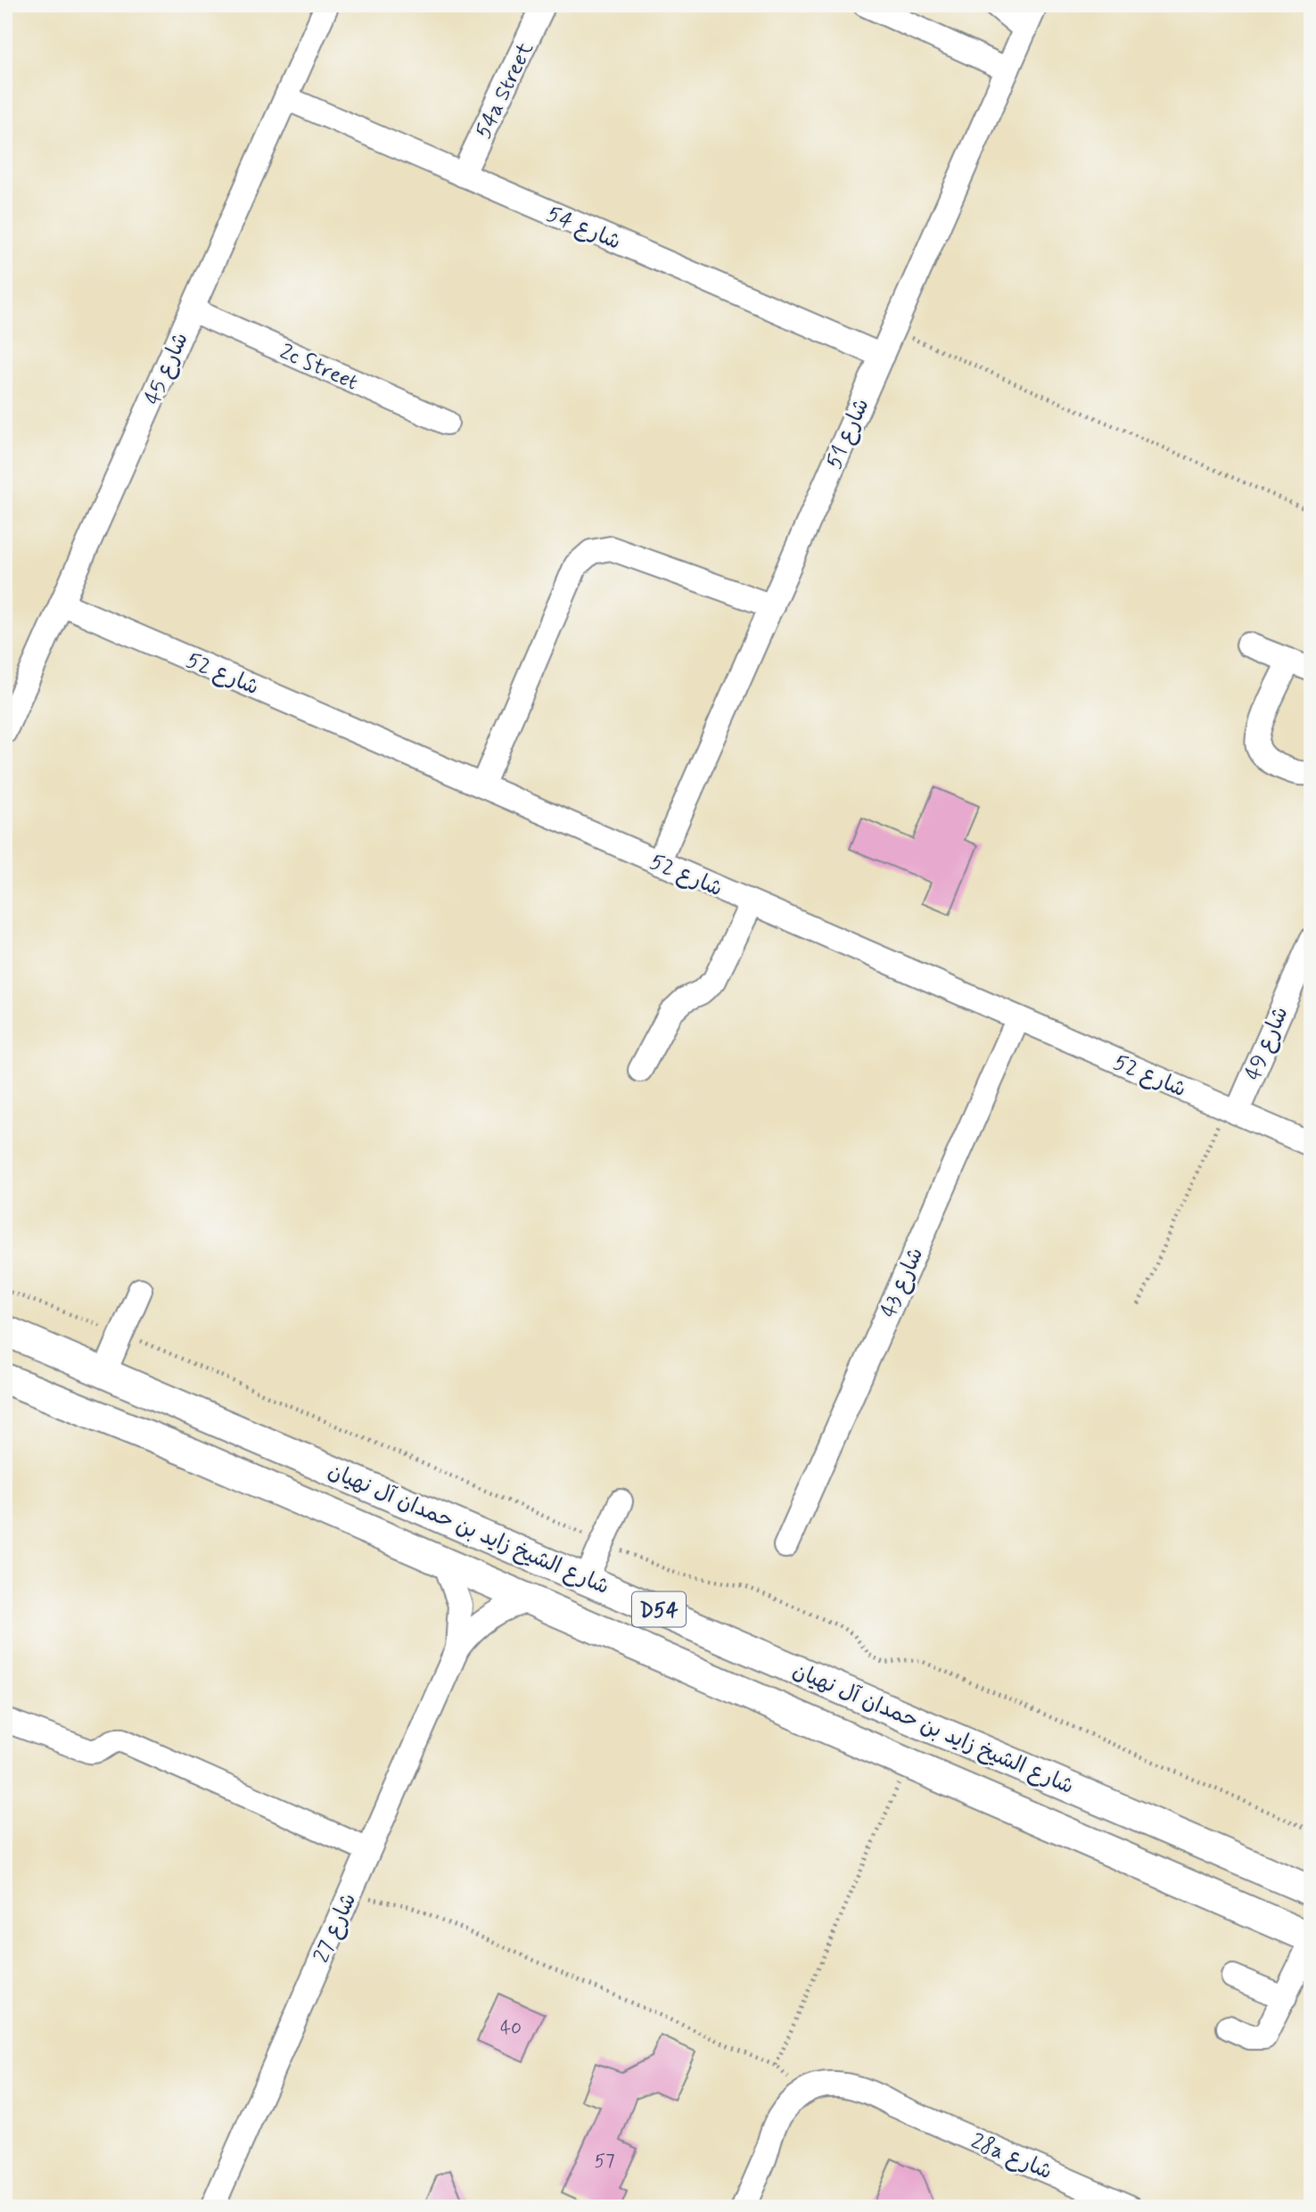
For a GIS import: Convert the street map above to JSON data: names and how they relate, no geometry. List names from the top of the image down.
{
  "streets": {
    "main road": ["شارع الشيخ زايد بن حمدان آل نهيان", "D54"],
    "street": [
      "54a Street",
      "شارع 54",
      "2c Street",
      "شارع 45",
      "شارع 51",
      "شارع 52",
      "شارع 49",
      "شارع 43",
      "شارع 27",
      "28a شارع"
    ]
  },
  "crossings": [
    ["54a Street", "شارع 54"],
    ["شارع 54", "شارع 45"],
    ["شارع 54", "شارع 51"],
    ["2c Street", "شارع 45"],
    ["شارع 45", "شارع 52"],
    ["شارع 51", "شارع 52"],
    ["شارع 52", "شارع 49"],
    ["شارع 52", "شارع 43"],
    ["شارع الشيخ زايد بن حمدان آل نهيان", "شارع 27"]
  ],
  "house_numbers": ["40", "57"]
}
